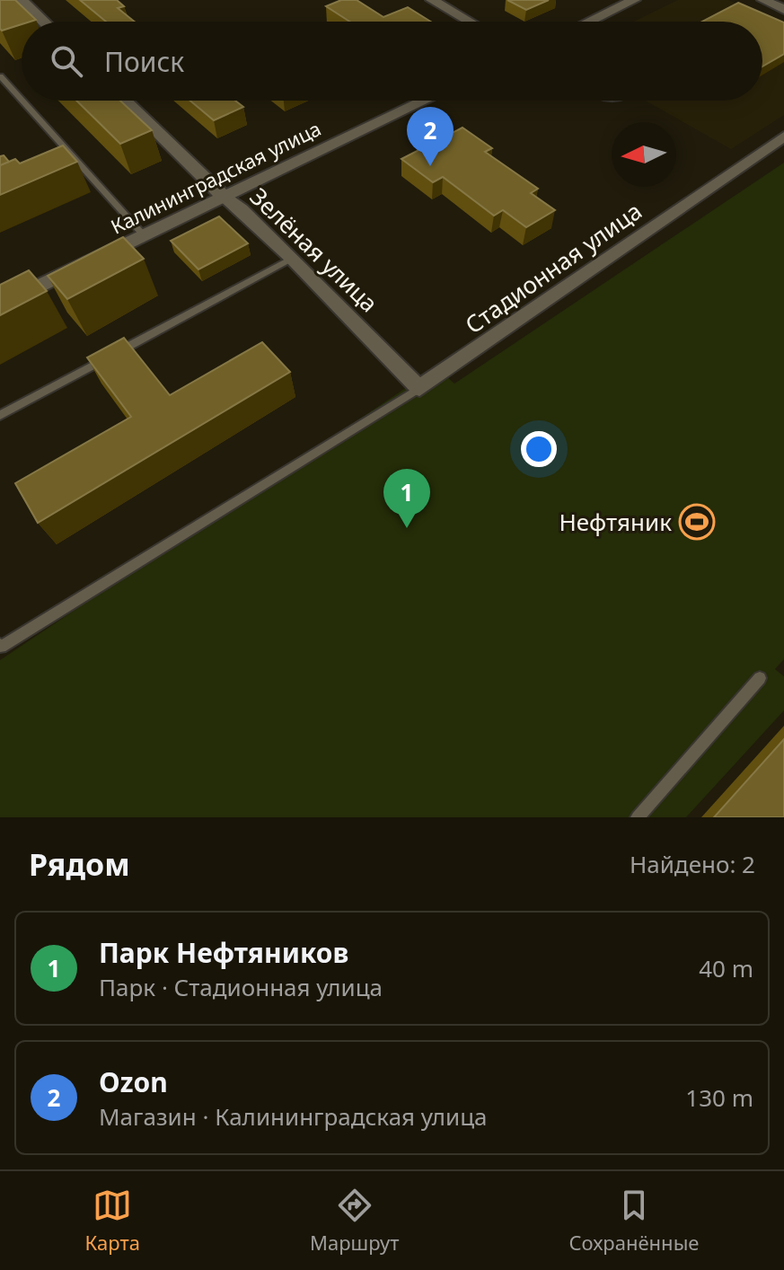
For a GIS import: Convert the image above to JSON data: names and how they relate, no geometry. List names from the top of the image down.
{
  "streets": {
    "street": ["Калининградская улица", "Зелёная улица", "Стадионная улица"]
  },
  "crossings": [
    ["Калининградская улица", "Зелёная улица"],
    ["Зелёная улица", "Стадионная улица"]
  ],
  "places": {
    "sports": ["Нефтяник"]
  },
  "north": "left",
  "page": {
    "search": "Поиск",
    "pins": ["2", "1"],
    "heading": ["Рядом", "Найдено: 2"],
    "list": [
      {
        "mark": "1",
        "name": "Парк Нефтяников",
        "note": "Парк · Стадионная улица",
        "value": "40 m"
      },
      {
        "mark": "2",
        "name": "Ozon",
        "note": "Магазин · Калининградская улица",
        "value": "130 m"
      }
    ],
    "nav": ["Карта", "Маршрут", "Сохранённые"]
  }
}
